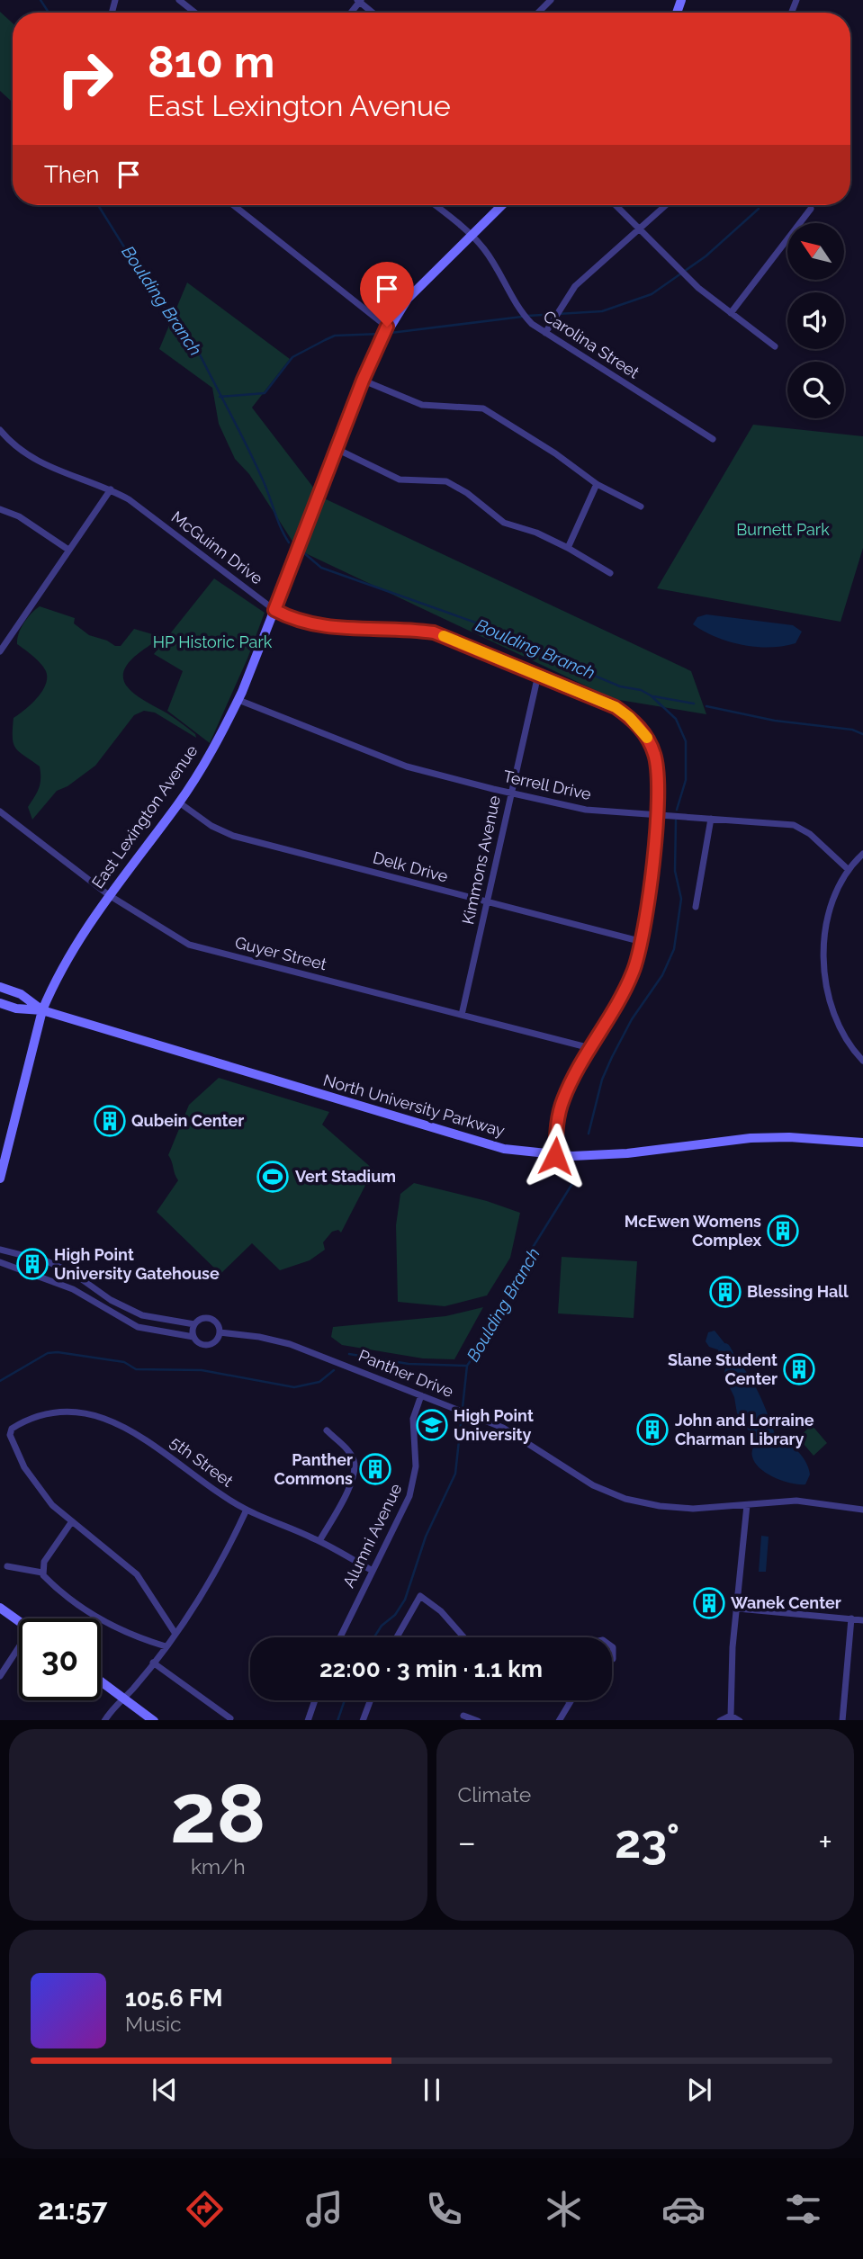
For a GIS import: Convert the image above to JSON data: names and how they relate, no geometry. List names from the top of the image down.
{
  "streets": {
    "main road": ["East Lexington Avenue", "North University Parkway"],
    "street": [
      "Carolina Street",
      "McGuinn Drive",
      "Terrell Drive",
      "Kimmons Avenue",
      "Delk Drive",
      "Guyer Street",
      "Panther Drive",
      "5th Street",
      "Alumni Avenue"
    ]
  },
  "crossings": [
    ["Carolina Street", "East Lexington Avenue"],
    ["McGuinn Drive", "Terrell Drive"],
    ["McGuinn Drive", "East Lexington Avenue"],
    ["McGuinn Drive", "Kimmons Avenue"],
    ["McGuinn Drive", "Delk Drive"],
    ["McGuinn Drive", "Guyer Street"],
    ["McGuinn Drive", "North University Parkway"],
    ["Terrell Drive", "East Lexington Avenue"],
    ["Terrell Drive", "Kimmons Avenue"],
    ["East Lexington Avenue", "Delk Drive"],
    ["East Lexington Avenue", "Guyer Street"],
    ["East Lexington Avenue", "North University Parkway"],
    ["Kimmons Avenue", "Delk Drive"],
    ["Kimmons Avenue", "Guyer Street"],
    ["Panther Drive", "Alumni Avenue"],
    ["5th Street", "Alumni Avenue"]
  ],
  "water": ["Boulding Branch"],
  "parks": ["Burnett Park", "HP Historic Park"],
  "places": {
    "building": [
      "Qubein Center",
      "McEwen Womens Complex",
      "High Point University Gatehouse",
      "Blessing Hall",
      "Slane Student Center",
      "John and Lorraine Charman Library",
      "Panther Commons",
      "Wanek Center"
    ],
    "sports": ["Vert Stadium"],
    "school or university": ["High Point University"]
  },
  "north": "top left",
  "page": {
    "turn": ["810 m", "East Lexington Avenue"],
    "then": "Then",
    "limit": "30",
    "trip": "22:00 · 3 min · 1.1 km",
    "tile": [
      ["28", "km/h"],
      "Climate"
    ],
    "heat": ["−", "23°", "+"],
    "song": ["105.6 FM", "Music"],
    "tabs": "21:57"
  }
}
